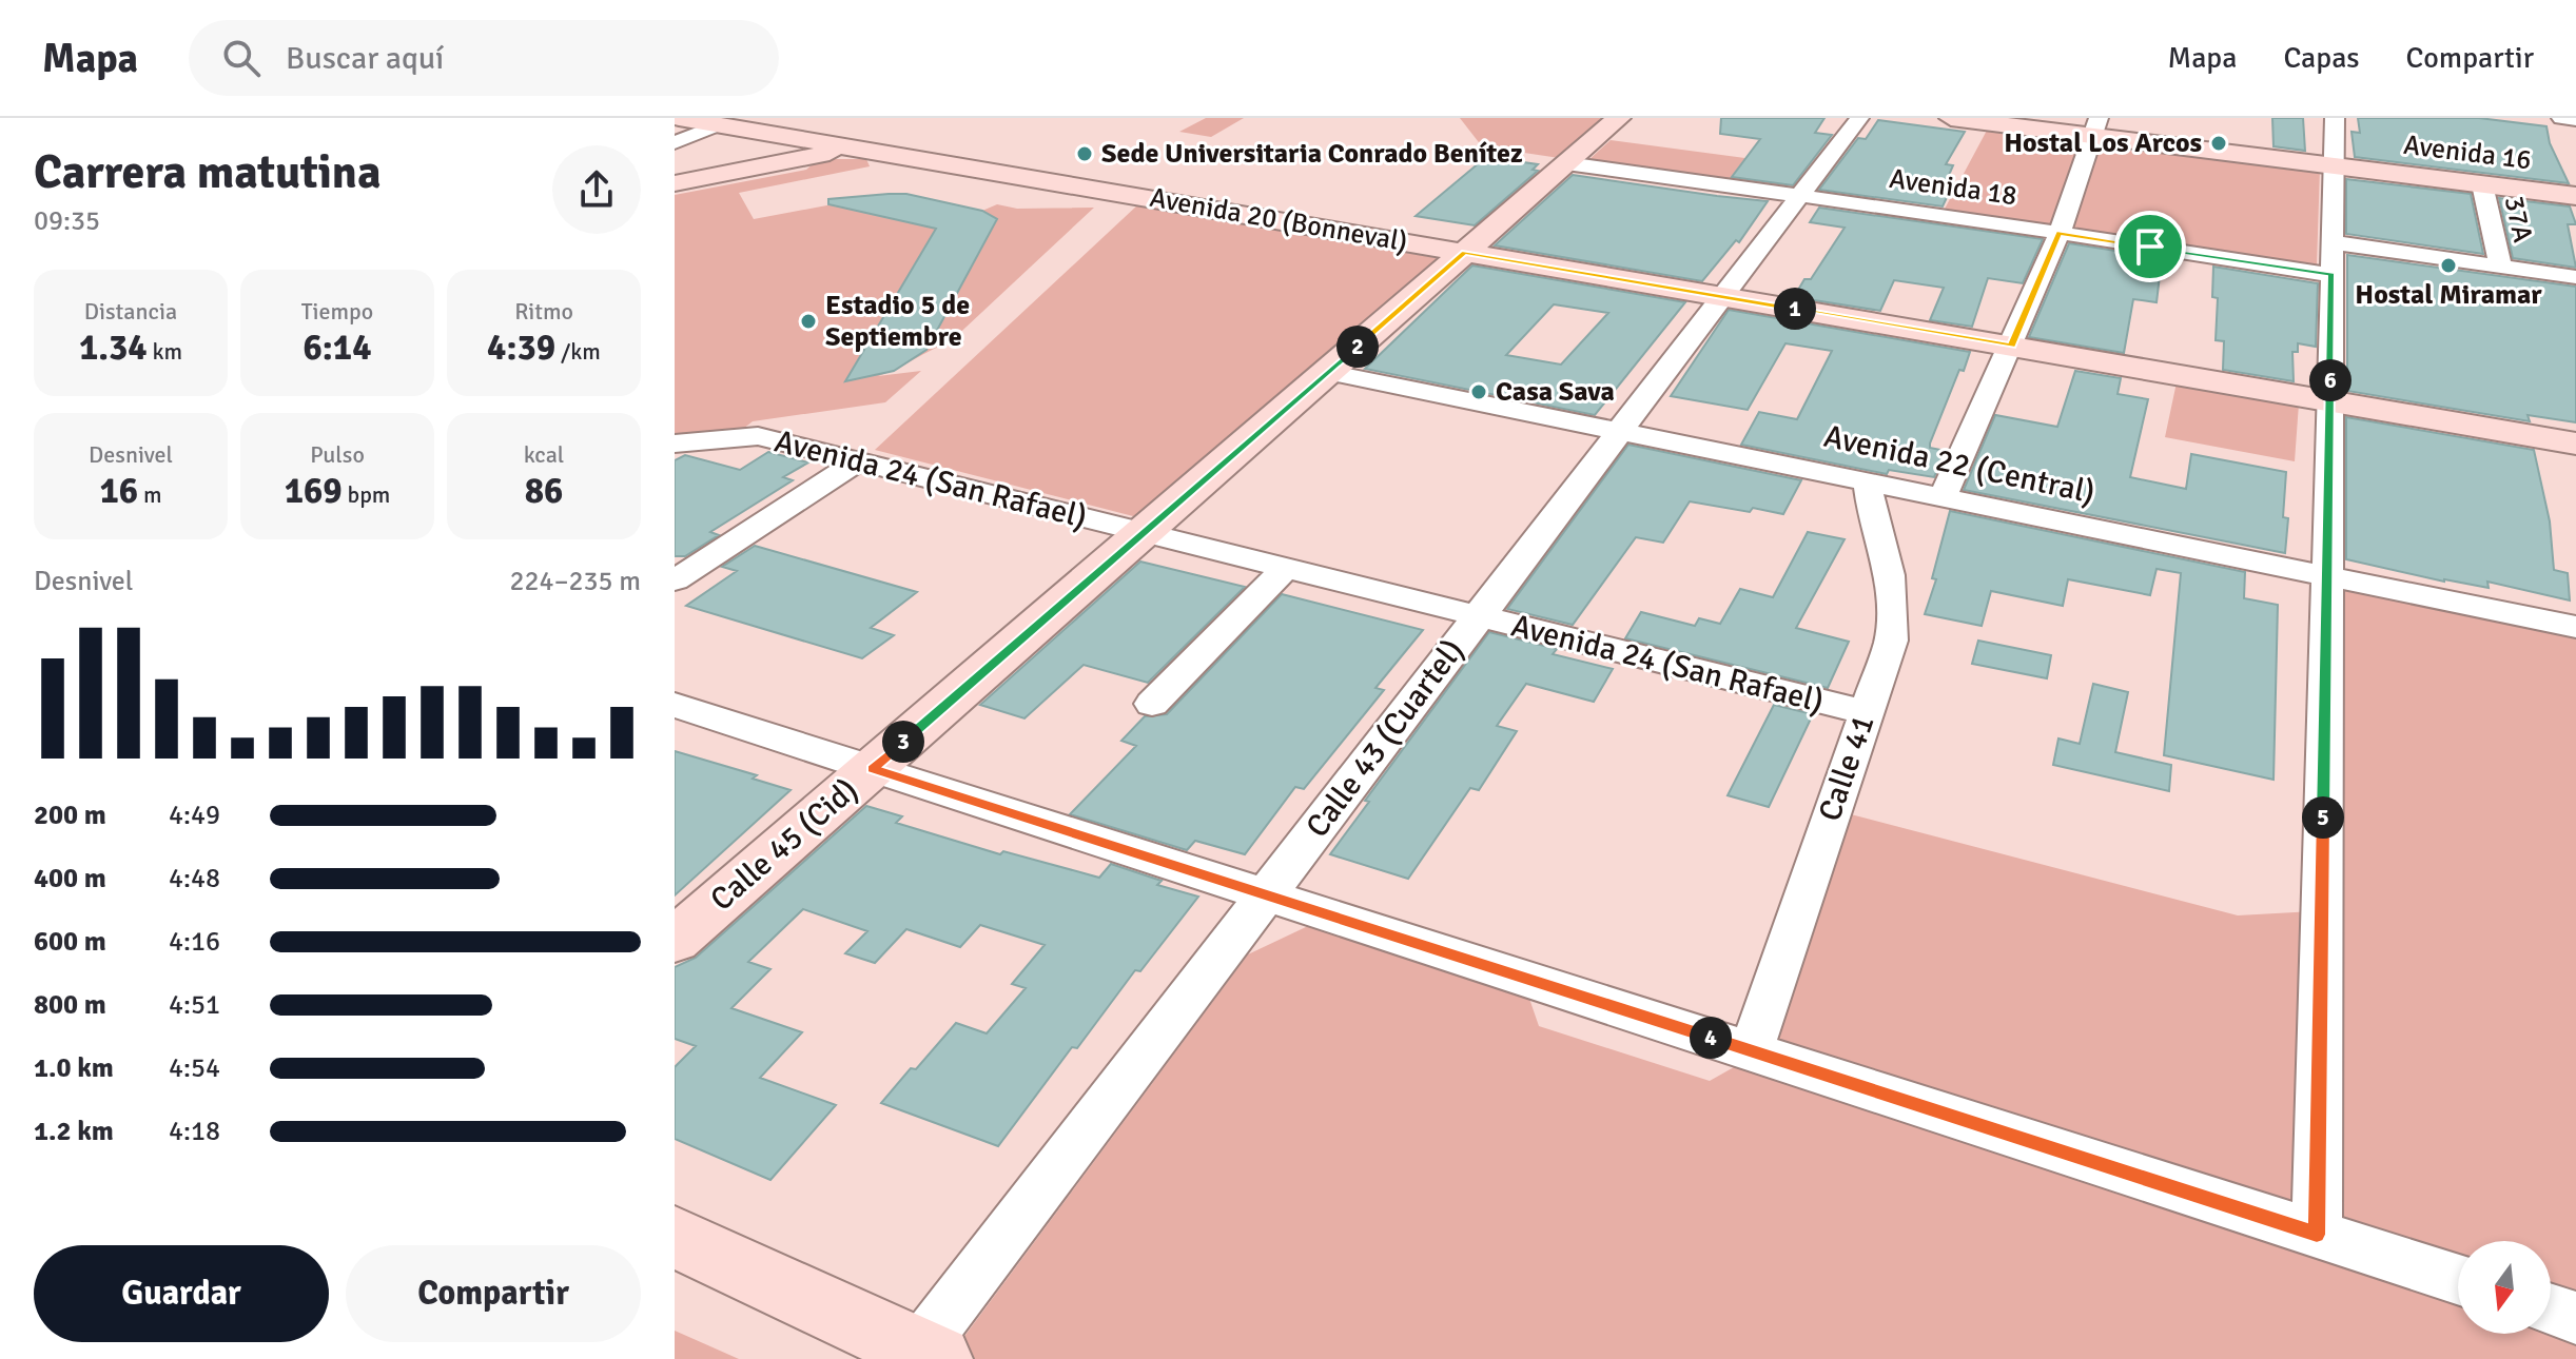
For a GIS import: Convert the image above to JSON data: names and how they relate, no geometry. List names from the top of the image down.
{
  "streets": {
    "street": [
      "Avenida 16",
      "Avenida 18",
      "37A",
      "Avenida 20 (Bonneval)",
      "Avenida 22 (Central)",
      "Avenida 24 (San Rafael)",
      "Calle 43 (Cuartel)",
      "Calle 41",
      "Calle 45 (Cid)"
    ]
  },
  "crossings": [
    ["Avenida 16", "37A"],
    ["Avenida 18", "37A"],
    ["Avenida 18", "Calle 43 (Cuartel)"],
    ["Avenida 18", "Calle 45 (Cid)"],
    ["Avenida 20 (Bonneval)", "Calle 43 (Cuartel)"],
    ["Avenida 20 (Bonneval)", "Calle 45 (Cid)"],
    ["Avenida 22 (Central)", "Calle 43 (Cuartel)"],
    ["Avenida 22 (Central)", "Calle 41"],
    ["Avenida 22 (Central)", "Calle 45 (Cid)"],
    ["Avenida 24 (San Rafael)", "Calle 43 (Cuartel)"],
    ["Avenida 24 (San Rafael)", "Calle 41"],
    ["Avenida 24 (San Rafael)", "Calle 45 (Cid)"]
  ],
  "places": [
    "Hostal Los Arcos",
    "Sede Universitaria Conrado Benítez",
    "Hostal Miramar",
    "Estadio 5 de Septiembre",
    "Casa Sava"
  ],
  "north": "bottom",
  "page": {
    "header": "Mapa",
    "search": "Buscar aquí",
    "nav": ["Mapa", "Capas", "Compartir"],
    "heading": ["Carrera matutina", "09:35"],
    "stats": [
      ["Distancia", "1.34 km"],
      ["Tiempo", "6:14"],
      ["Ritmo", "4:39 /km"],
      ["Desnivel", "16 m"],
      ["Pulso", "169 bpm"],
      ["kcal", "86"]
    ],
    "pins": [
      "1",
      "2",
      "6",
      "3",
      "5",
      "4"
    ],
    "chart": ["Desnivel", "224–235 m"],
    "list": [
      {
        "name": "200 m",
        "note": "4:49"
      },
      {
        "name": "400 m",
        "note": "4:48"
      },
      {
        "name": "600 m",
        "note": "4:16"
      },
      {
        "name": "800 m",
        "note": "4:51"
      },
      {
        "name": "1.0 km",
        "note": "4:54"
      },
      {
        "name": "1.2 km",
        "note": "4:18"
      }
    ],
    "buttons": ["Guardar", "Compartir"]
  }
}
